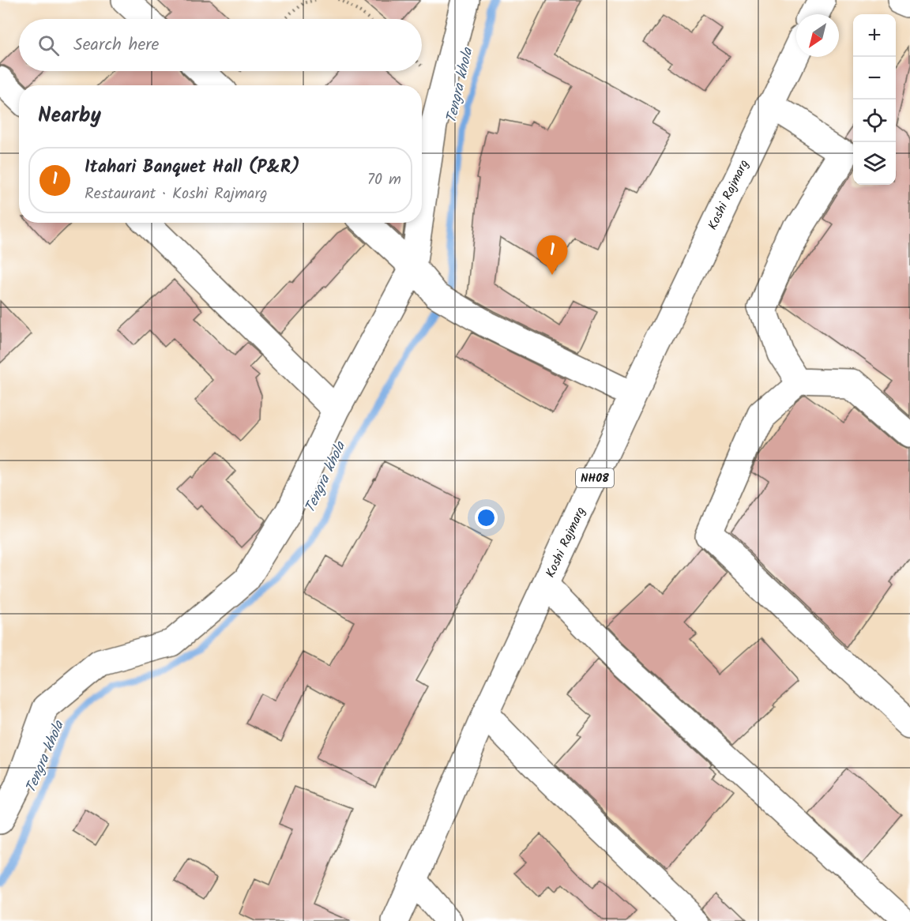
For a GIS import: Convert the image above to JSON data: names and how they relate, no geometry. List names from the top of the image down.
{
  "streets": {
    "street": ["Koshi Rajmarg", "NH08"]
  },
  "water": ["Tengra khola"],
  "north": "bottom left",
  "page": {
    "map_buttons": ["+", "−"],
    "search": "Search here",
    "heading": "Nearby",
    "list": [
      {
        "mark": "1",
        "name": "Itahari Banquet Hall (P&R)",
        "note": "Restaurant · Koshi Rajmarg",
        "value": "70 m"
      }
    ],
    "pins": "1"
  }
}
